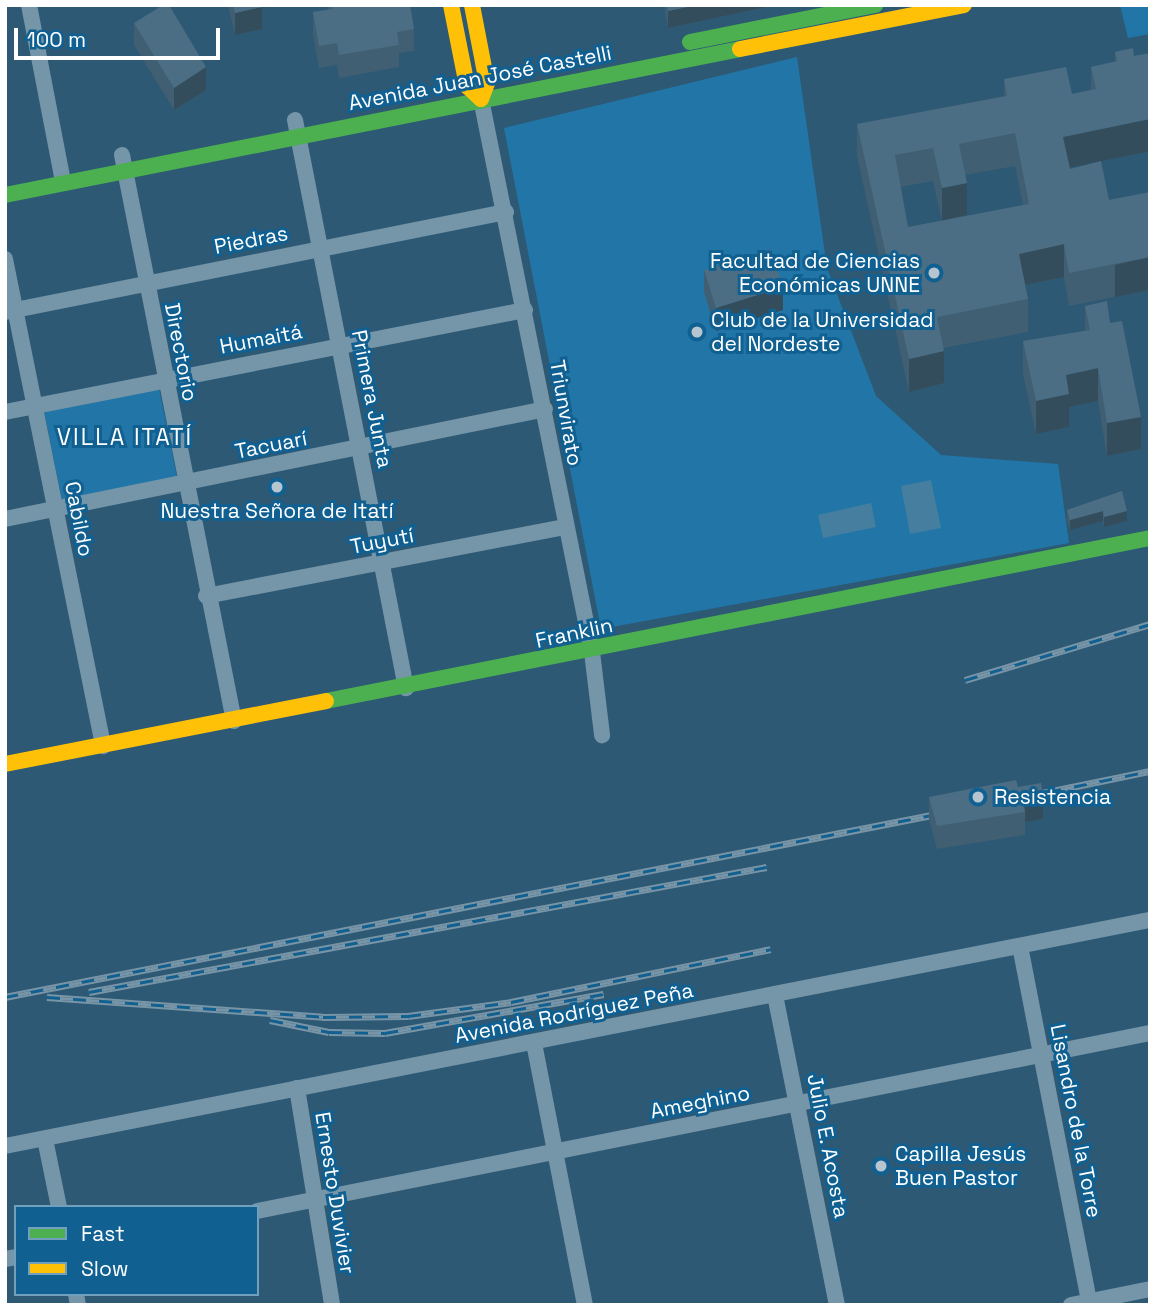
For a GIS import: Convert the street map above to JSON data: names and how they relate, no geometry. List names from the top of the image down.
{
  "streets": {
    "main road": ["Avenida Juan José Castelli", "Franklin"],
    "street": [
      "Piedras",
      "Humaitá",
      "Directorio",
      "Primera Junta",
      "Triunvirato",
      "Tacuarí",
      "Cabildo",
      "Tuyutí",
      "Avenida Rodríguez Peña",
      "Ameghino",
      "Lisandro de la Torre",
      "Julio E. Acosta",
      "Ernesto Duvivier"
    ]
  },
  "crossings": [
    ["Avenida Juan José Castelli", "Directorio"],
    ["Avenida Juan José Castelli", "Primera Junta"],
    ["Avenida Juan José Castelli", "Triunvirato"],
    ["Piedras", "Directorio"],
    ["Piedras", "Primera Junta"],
    ["Piedras", "Triunvirato"],
    ["Piedras", "Cabildo"],
    ["Humaitá", "Directorio"],
    ["Humaitá", "Primera Junta"],
    ["Humaitá", "Triunvirato"],
    ["Humaitá", "Cabildo"],
    ["Directorio", "Tacuarí"],
    ["Directorio", "Tuyutí"],
    ["Directorio", "Franklin"],
    ["Primera Junta", "Tacuarí"],
    ["Primera Junta", "Tuyutí"],
    ["Primera Junta", "Franklin"],
    ["Triunvirato", "Tacuarí"],
    ["Triunvirato", "Tuyutí"],
    ["Triunvirato", "Franklin"],
    ["Tacuarí", "Cabildo"],
    ["Cabildo", "Franklin"],
    ["Avenida Rodríguez Peña", "Lisandro de la Torre"],
    ["Avenida Rodríguez Peña", "Julio E. Acosta"],
    ["Avenida Rodríguez Peña", "Ernesto Duvivier"],
    ["Ameghino", "Lisandro de la Torre"],
    ["Ameghino", "Julio E. Acosta"],
    ["Ameghino", "Ernesto Duvivier"]
  ],
  "districts": ["VILLA ITATÍ"],
  "places": [
    "Facultad de Ciencias Económicas UNNE",
    "Club de la Universidad del Nordeste",
    "Nuestra Señora de Itatí",
    "Resistencia",
    "Capilla Jesús Buen Pastor"
  ],
  "legend": ["Fast", "Slow"],
  "scale_bar": "100 m"
}
